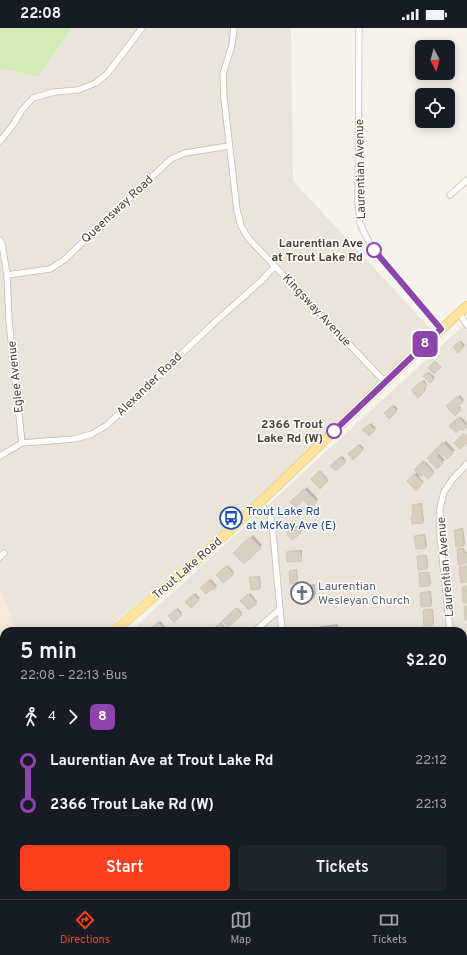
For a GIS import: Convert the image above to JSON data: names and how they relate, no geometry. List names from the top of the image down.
{
  "streets": {
    "main road": ["Trout Lake Road"],
    "street": [
      "Laurentian Avenue",
      "Queensway Road",
      "Kingsway Avenue",
      "Eglee Avenue",
      "Alexander Road"
    ]
  },
  "crossings": [
    ["Laurentian Avenue", "Trout Lake Road"],
    ["Queensway Road", "Kingsway Avenue"],
    ["Queensway Road", "Eglee Avenue"],
    ["Kingsway Avenue", "Alexander Road"],
    ["Kingsway Avenue", "Trout Lake Road"],
    ["Eglee Avenue", "Alexander Road"]
  ],
  "places": {
    "other": ["Laurentian Ave at Trout Lake Rd", "2366 Trout Lake Rd (W)"],
    "bus stop": ["Trout Lake Rd at McKay Ave (E)"],
    "church": ["Laurentian Wesleyan Church"]
  },
  "lines": ["bus line 8"],
  "north": "bottom",
  "page": {
    "status": "22:08",
    "on_map": "8",
    "heading": ["5 min", "22:08 – 22:13 · Bus", "$2.20"],
    "legs": ["4", "8"],
    "list": [
      {
        "name": "Laurentian Ave at Trout Lake Rd",
        "value": "22:12"
      },
      {
        "name": "2366 Trout Lake Rd (W)",
        "value": "22:13"
      }
    ],
    "buttons": ["Start", "Tickets"],
    "tabs": ["Directions", "Map", "Tickets"]
  }
}
